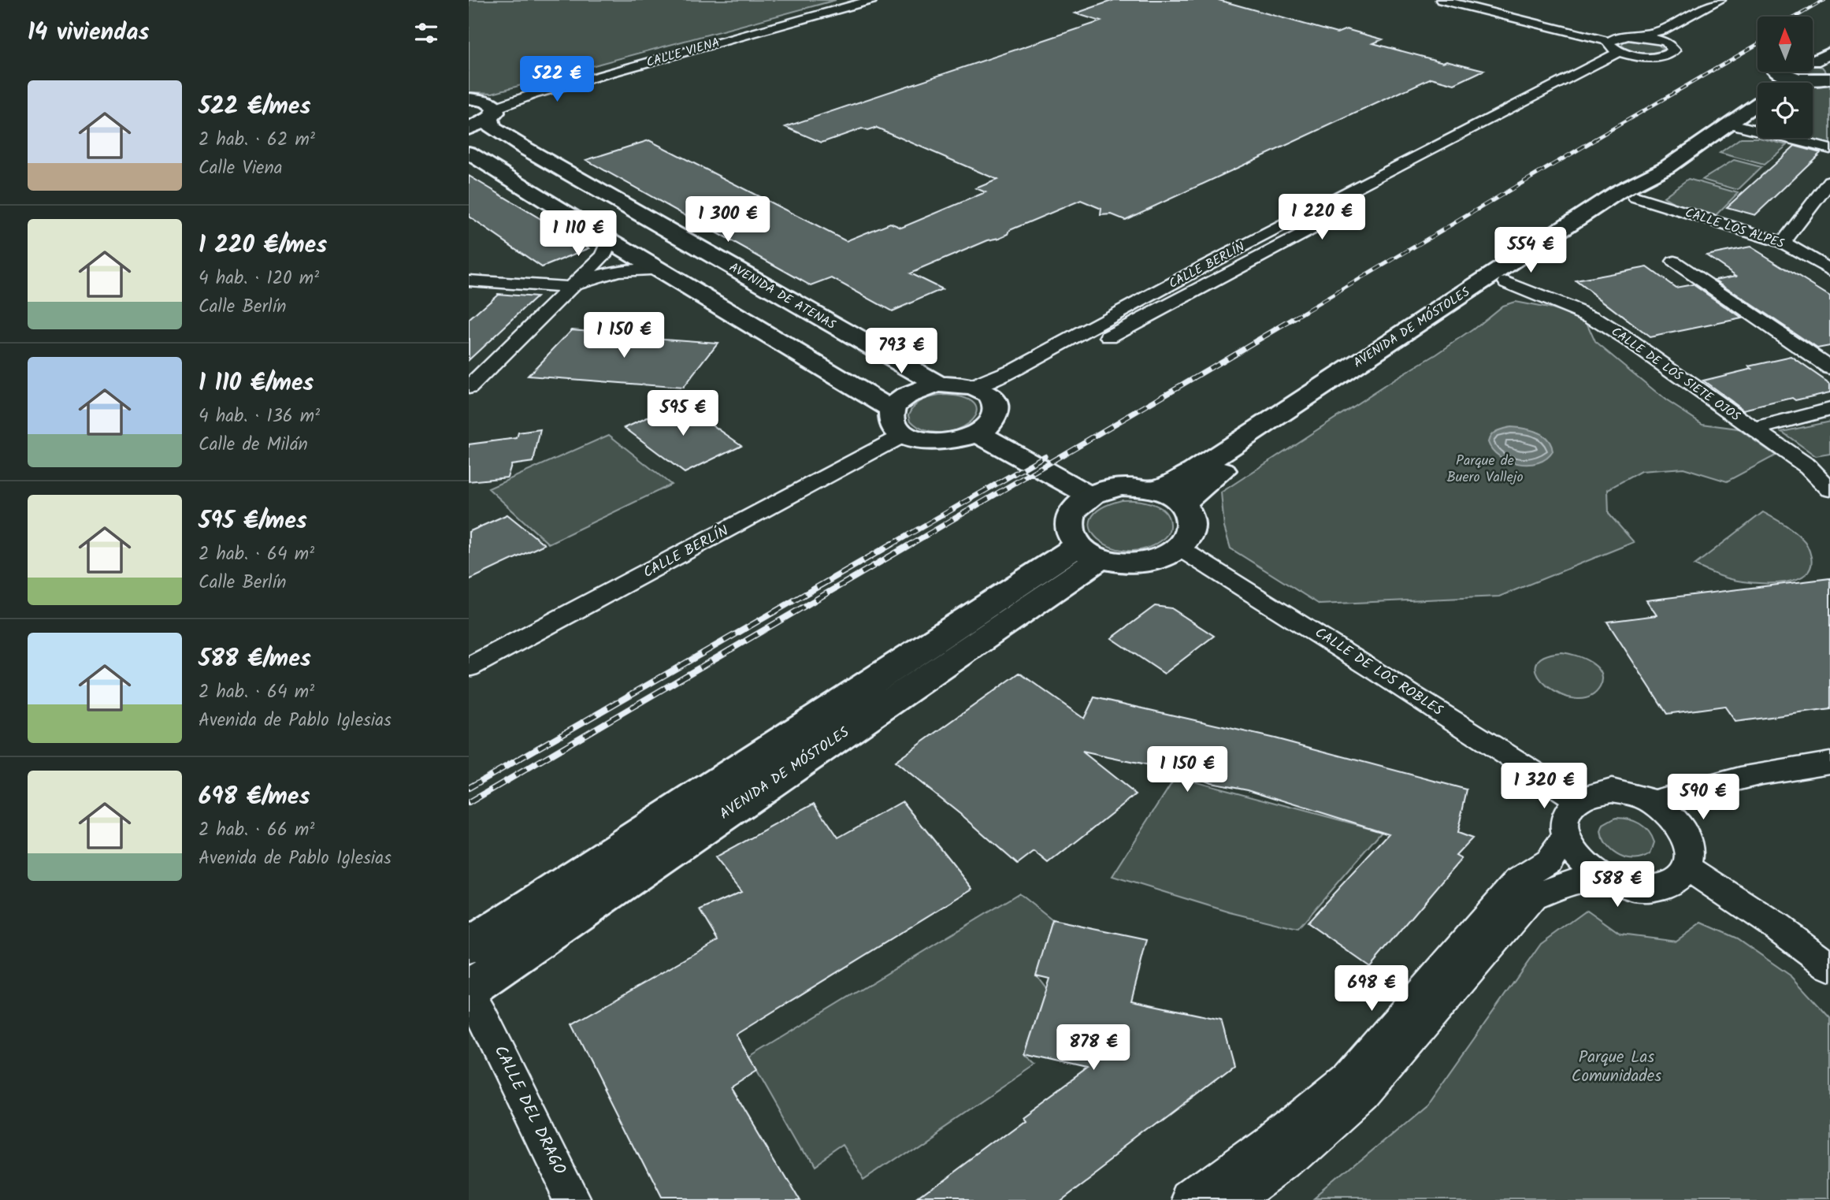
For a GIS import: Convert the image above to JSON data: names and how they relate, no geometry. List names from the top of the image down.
{
  "streets": {
    "main road": ["AVENIDA DE ATENAS", "AVENIDA DE MÓSTOLES"],
    "street": [
      "CALLE VIENA",
      "CALLE LOS ALPES",
      "CALLE BERLÍN",
      "CALLE DE LOS SIETE OJOS",
      "CALLE DE LOS ROBLES",
      "CALLE DEL DRAGO"
    ]
  },
  "crossings": [
    ["CALLE VIENA", "AVENIDA DE ATENAS"],
    ["CALLE LOS ALPES", "AVENIDA DE MÓSTOLES"],
    ["AVENIDA DE MÓSTOLES", "CALLE DE LOS SIETE OJOS"],
    ["AVENIDA DE MÓSTOLES", "CALLE DE LOS ROBLES"],
    ["AVENIDA DE MÓSTOLES", "CALLE DEL DRAGO"]
  ],
  "parks": ["Parque de Buero Vallejo", "Parque Las Comunidades"],
  "north": "top",
  "page": {
    "heading": "14 viviendas",
    "price": [
      "522 €",
      "1 220 €",
      "1 300 €",
      "1 110 €",
      "554 €",
      "1 150 €",
      "793 €",
      "595 €",
      "1 150 €",
      "1 320 €",
      "590 €",
      "588 €",
      "698 €",
      "878 €"
    ],
    "list": [
      {
        "name": "522 €/mes",
        "note": "2 hab. · 62 m² · Calle Viena"
      },
      {
        "name": "1 220 €/mes",
        "note": "4 hab. · 120 m² · Calle Berlín"
      },
      {
        "name": "1 110 €/mes",
        "note": "4 hab. · 136 m² · Calle de Milán"
      },
      {
        "name": "595 €/mes",
        "note": "2 hab. · 64 m² · Calle Berlín"
      },
      {
        "name": "588 €/mes",
        "note": "2 hab. · 64 m² · Avenida de Pablo Iglesias"
      },
      {
        "name": "698 €/mes",
        "note": "2 hab. · 66 m² · Avenida de Pablo Iglesias"
      }
    ]
  }
}
